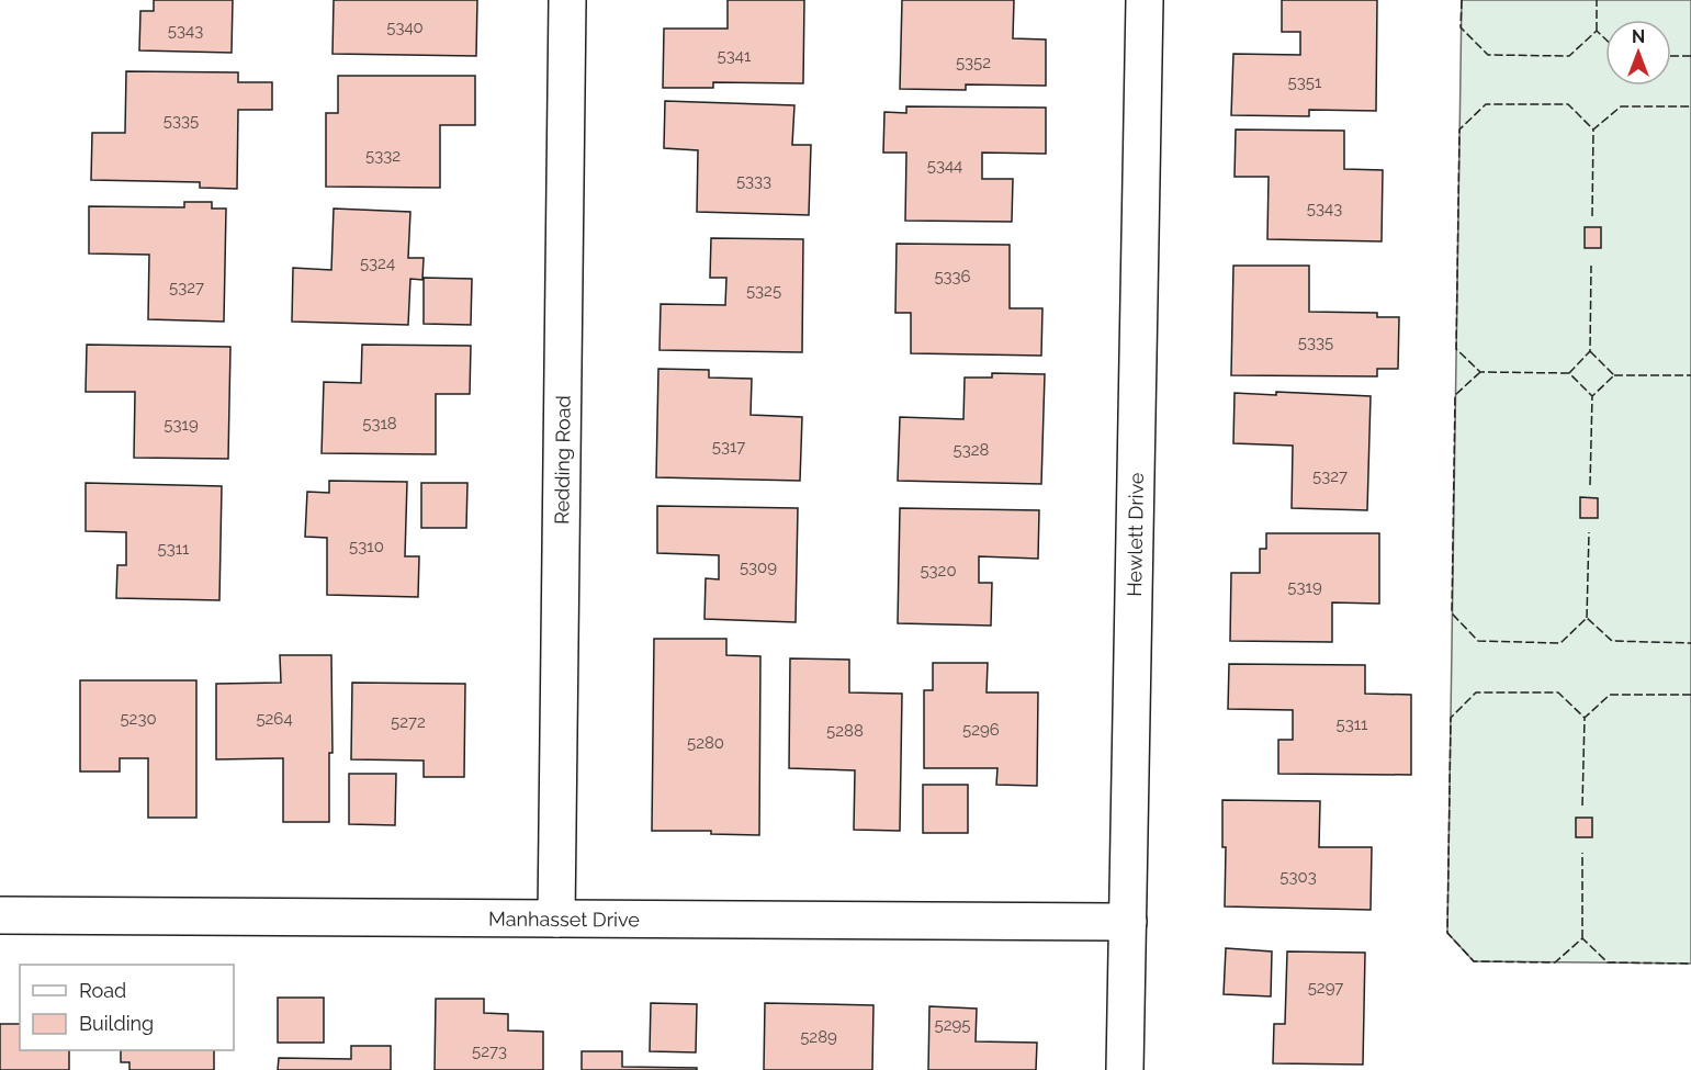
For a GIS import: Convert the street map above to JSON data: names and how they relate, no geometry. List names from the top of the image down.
{
  "streets": {
    "street": ["Redding Road", "Hewlett Drive", "Manhasset Drive"]
  },
  "crossings": [
    ["Redding Road", "Manhasset Drive"],
    ["Hewlett Drive", "Manhasset Drive"]
  ],
  "house_numbers": [
    "5340",
    "5343",
    "5341",
    "5352",
    "5351",
    "5335",
    "5332",
    "5344",
    "5333",
    "5343",
    "5324",
    "5336",
    "5327",
    "5325",
    "5335",
    "5318",
    "5319",
    "5317",
    "5328",
    "5327",
    "5310",
    "5311",
    "5309",
    "5320",
    "5319",
    "5230",
    "5264",
    "5272",
    "5311",
    "5296",
    "5288",
    "5280",
    "5303",
    "5297",
    "5295",
    "5289",
    "5273"
  ],
  "legend": ["Road", "Building"],
  "north": "top"
}
